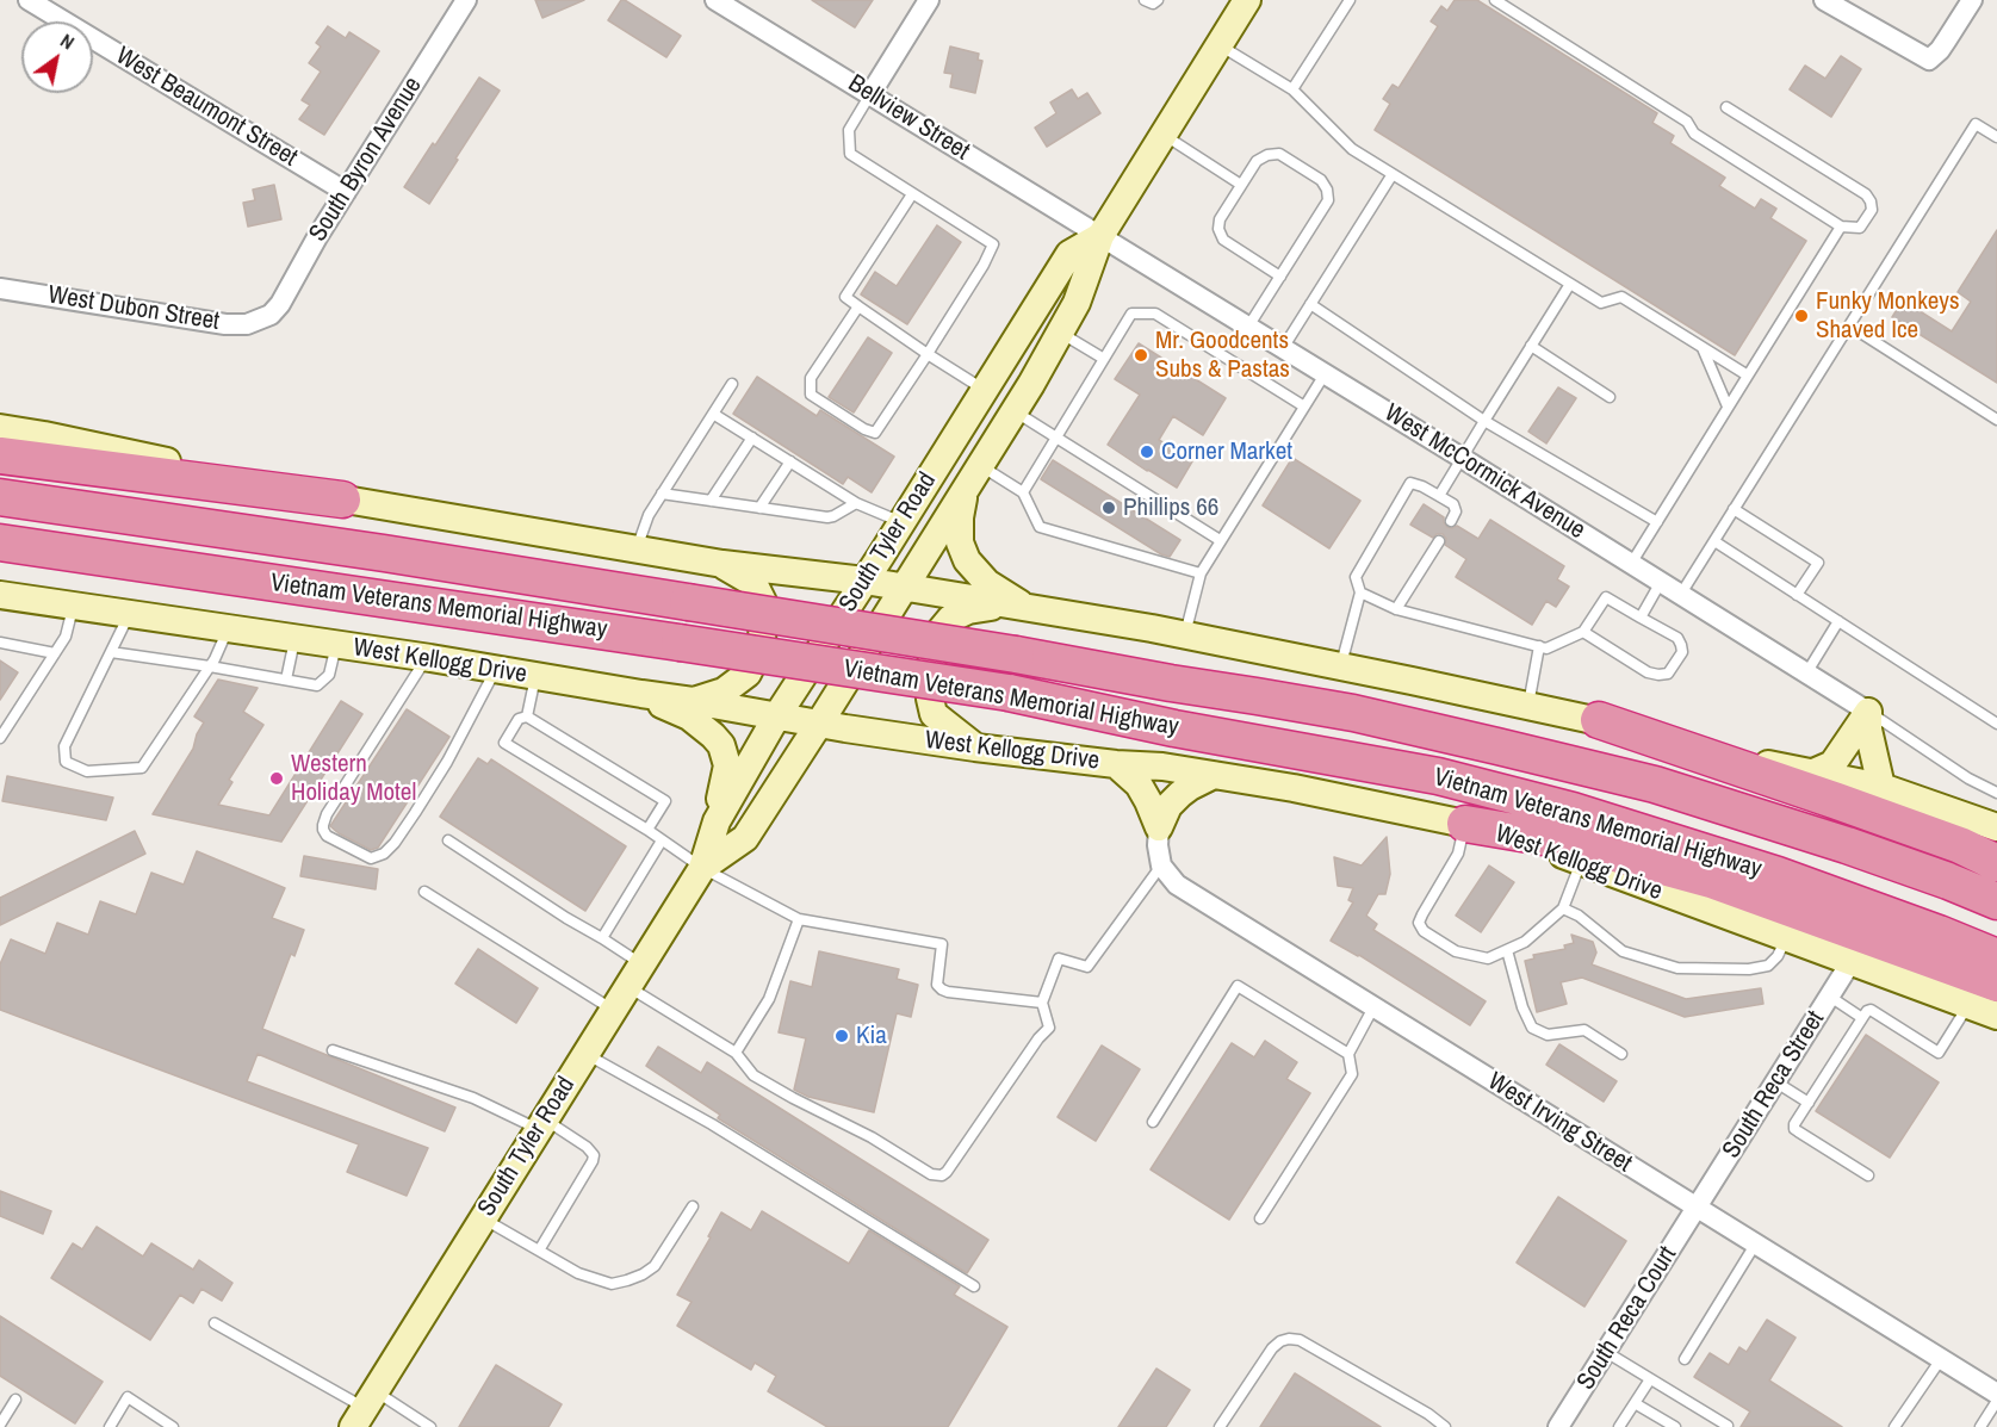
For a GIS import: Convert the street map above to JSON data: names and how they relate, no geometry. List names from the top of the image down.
{
  "streets": {
    "highway": ["Vietnam Veterans Memorial Highway"],
    "main road": ["South Tyler Road", "West Kellogg Drive"],
    "street": [
      "West Beaumont Street",
      "Bellview Street",
      "South Byron Avenue",
      "West Dubon Street",
      "West McCormick Avenue",
      "South Reca Street",
      "West Irving Street",
      "South Reca Court"
    ]
  },
  "crossings": [
    ["West Beaumont Street", "South Byron Avenue"],
    ["Bellview Street", "West McCormick Avenue"],
    ["Bellview Street", "South Tyler Road"],
    ["South Byron Avenue", "West Dubon Street"],
    ["West McCormick Avenue", "South Tyler Road"],
    ["South Tyler Road", "West Kellogg Drive"],
    ["West Kellogg Drive", "South Reca Street"],
    ["South Reca Street", "West Irving Street"],
    ["South Reca Street", "South Reca Court"],
    ["West Irving Street", "South Reca Court"]
  ],
  "places": [
    "Funky Monkeys Shaved Ice",
    "Mr. Goodcents Subs & Pastas",
    "Corner Market",
    "Phillips 66",
    "Western Holiday Motel",
    "Kia"
  ],
  "north": "top right"
}
